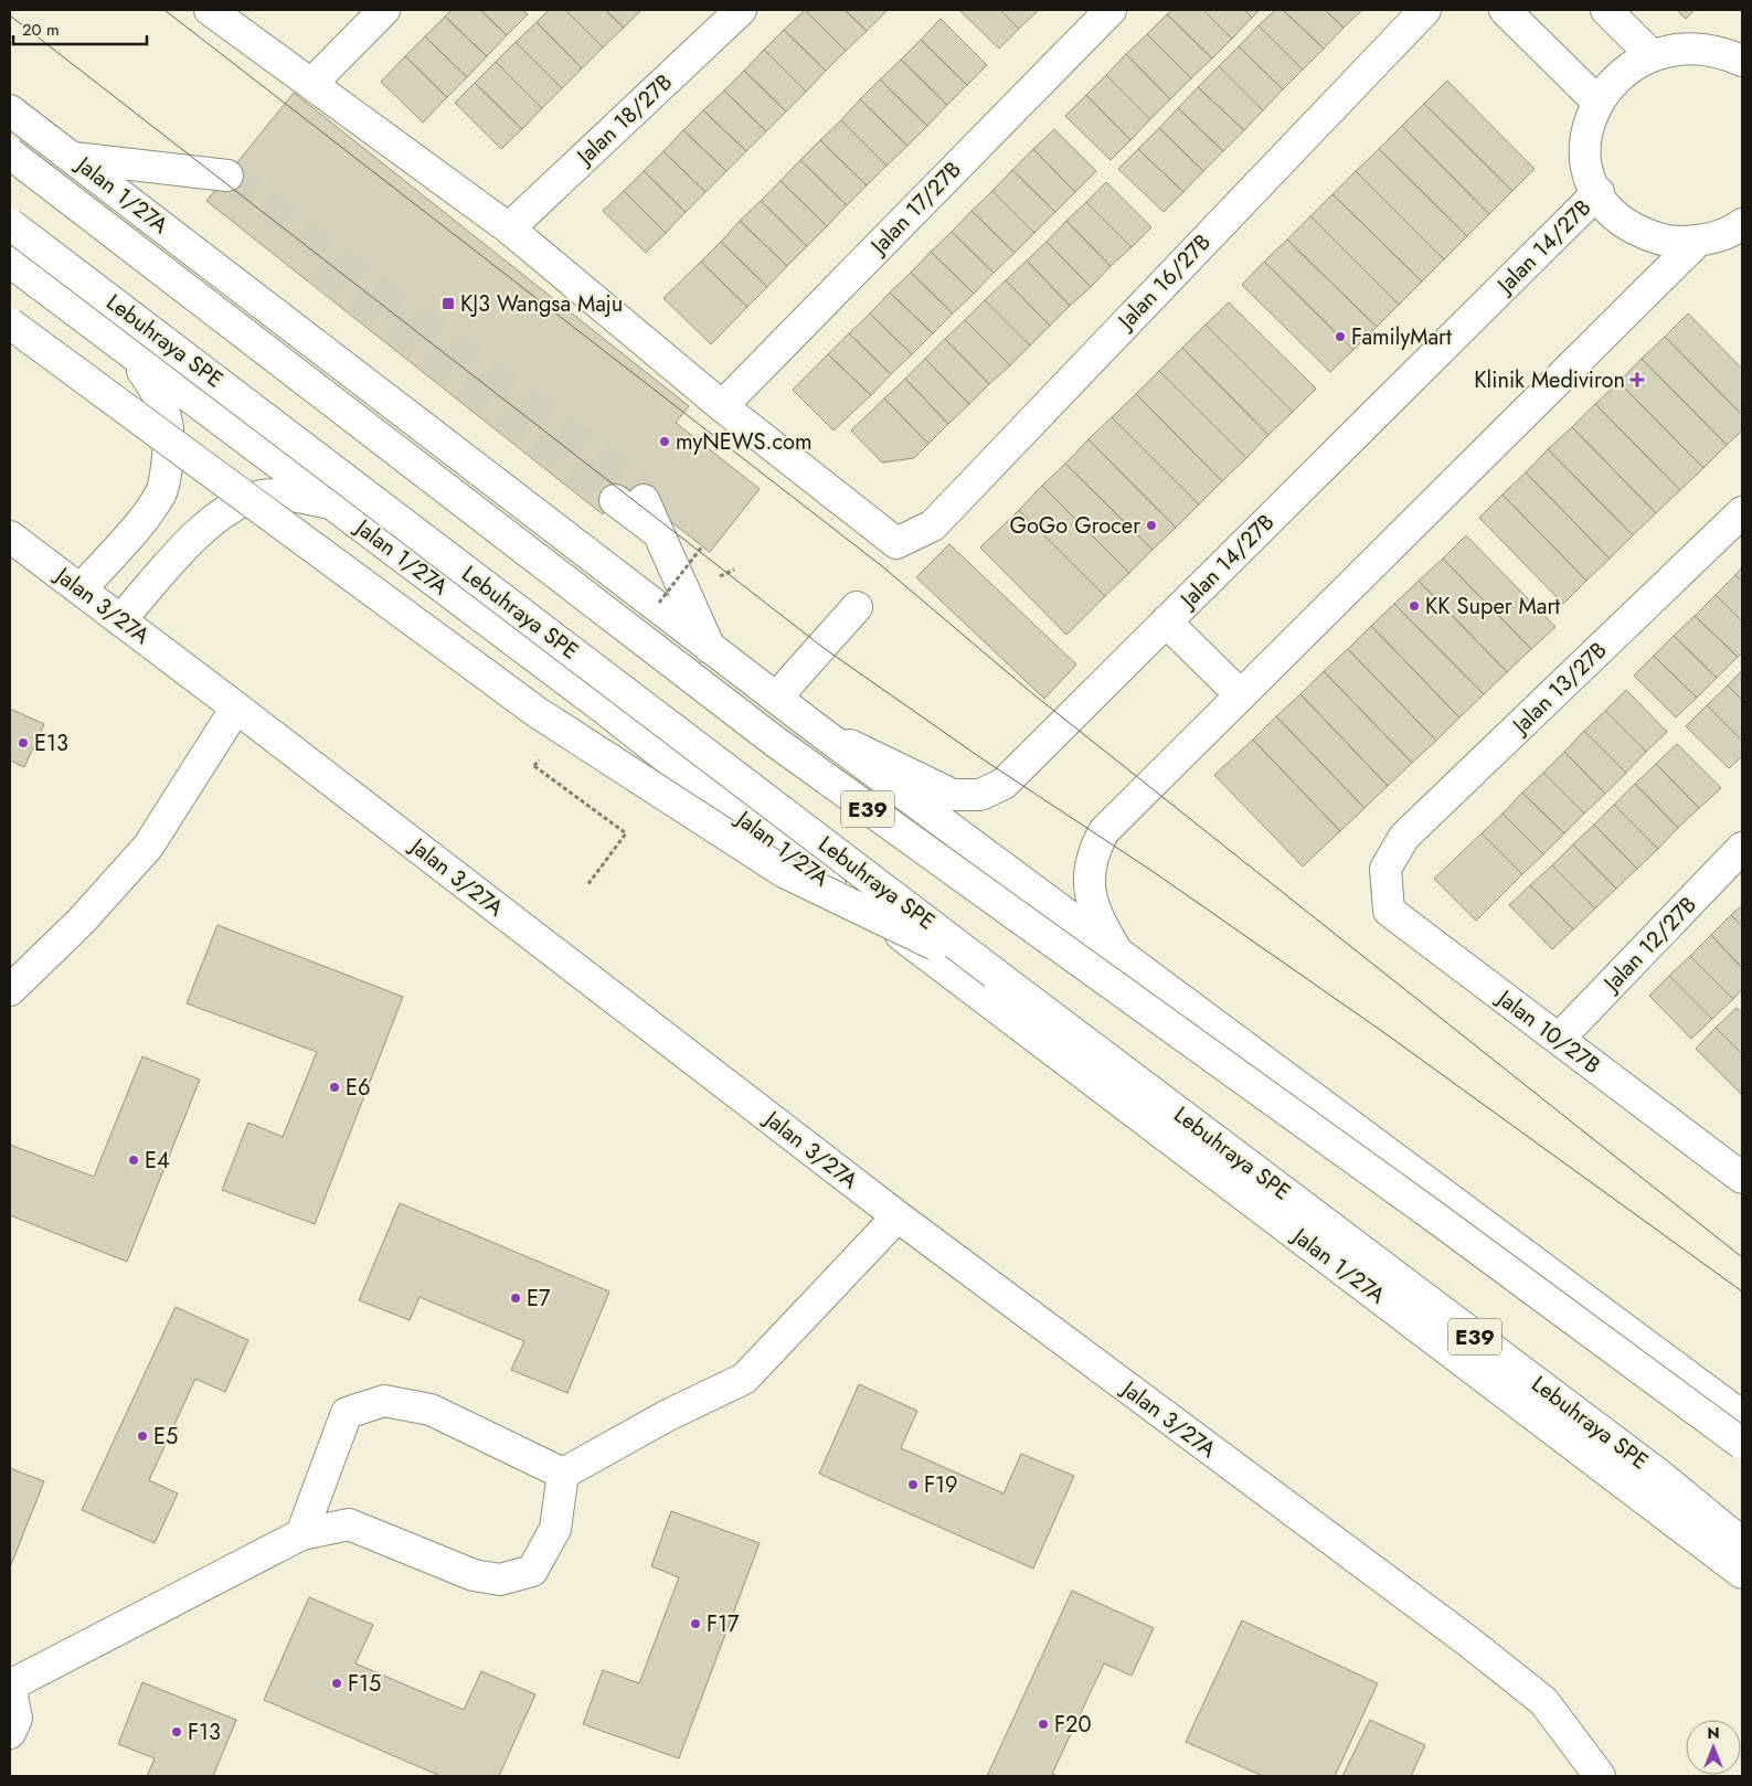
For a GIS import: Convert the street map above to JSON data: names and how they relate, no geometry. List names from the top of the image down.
{
  "streets": {
    "main road": [
      "Jalan 18/27B",
      "Jalan 1/27A",
      "Jalan 17/27B",
      "Jalan 14/27B",
      "Jalan 16/27B",
      "Lebuhraya SPE",
      "Jalan 3/27A",
      "Jalan 13/27B",
      "E39",
      "Jalan 12/27B",
      "Jalan 10/27B"
    ]
  },
  "crossings": [
    ["Jalan 1/27A", "Jalan 14/27B"],
    ["Jalan 17/27B", "Jalan 16/27B"],
    ["Jalan 13/27B", "Jalan 10/27B"],
    ["Jalan 12/27B", "Jalan 10/27B"]
  ],
  "places": {
    "transit": ["KJ3 Wangsa Maju"],
    "other": [
      "FamilyMart",
      "myNEWS.com",
      "GoGo Grocer",
      "KK Super Mart",
      "E13",
      "E6",
      "E4",
      "E7",
      "E5",
      "F19",
      "F17",
      "F15",
      "F20",
      "F13"
    ],
    "health": ["Klinik Mediviron"]
  },
  "scale_bar": "20 m",
  "north": "top"
}
